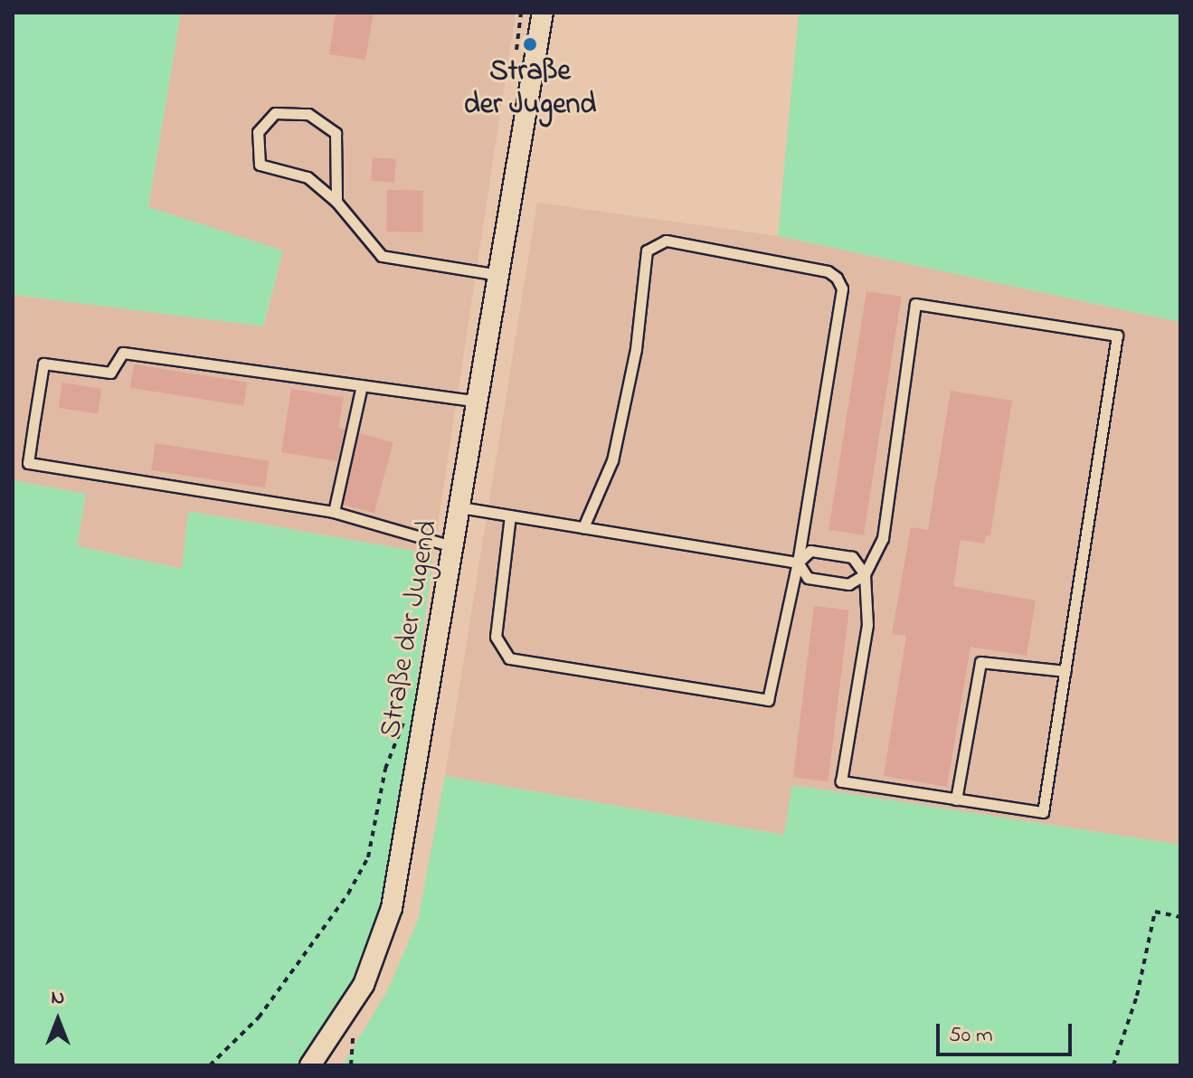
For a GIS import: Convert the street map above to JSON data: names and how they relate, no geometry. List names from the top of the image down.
{
  "streets": {
    "street": ["Straße der Jugend"]
  },
  "places": ["Straße der Jugend"],
  "scale_bar": "50 m",
  "north": "top"
}
